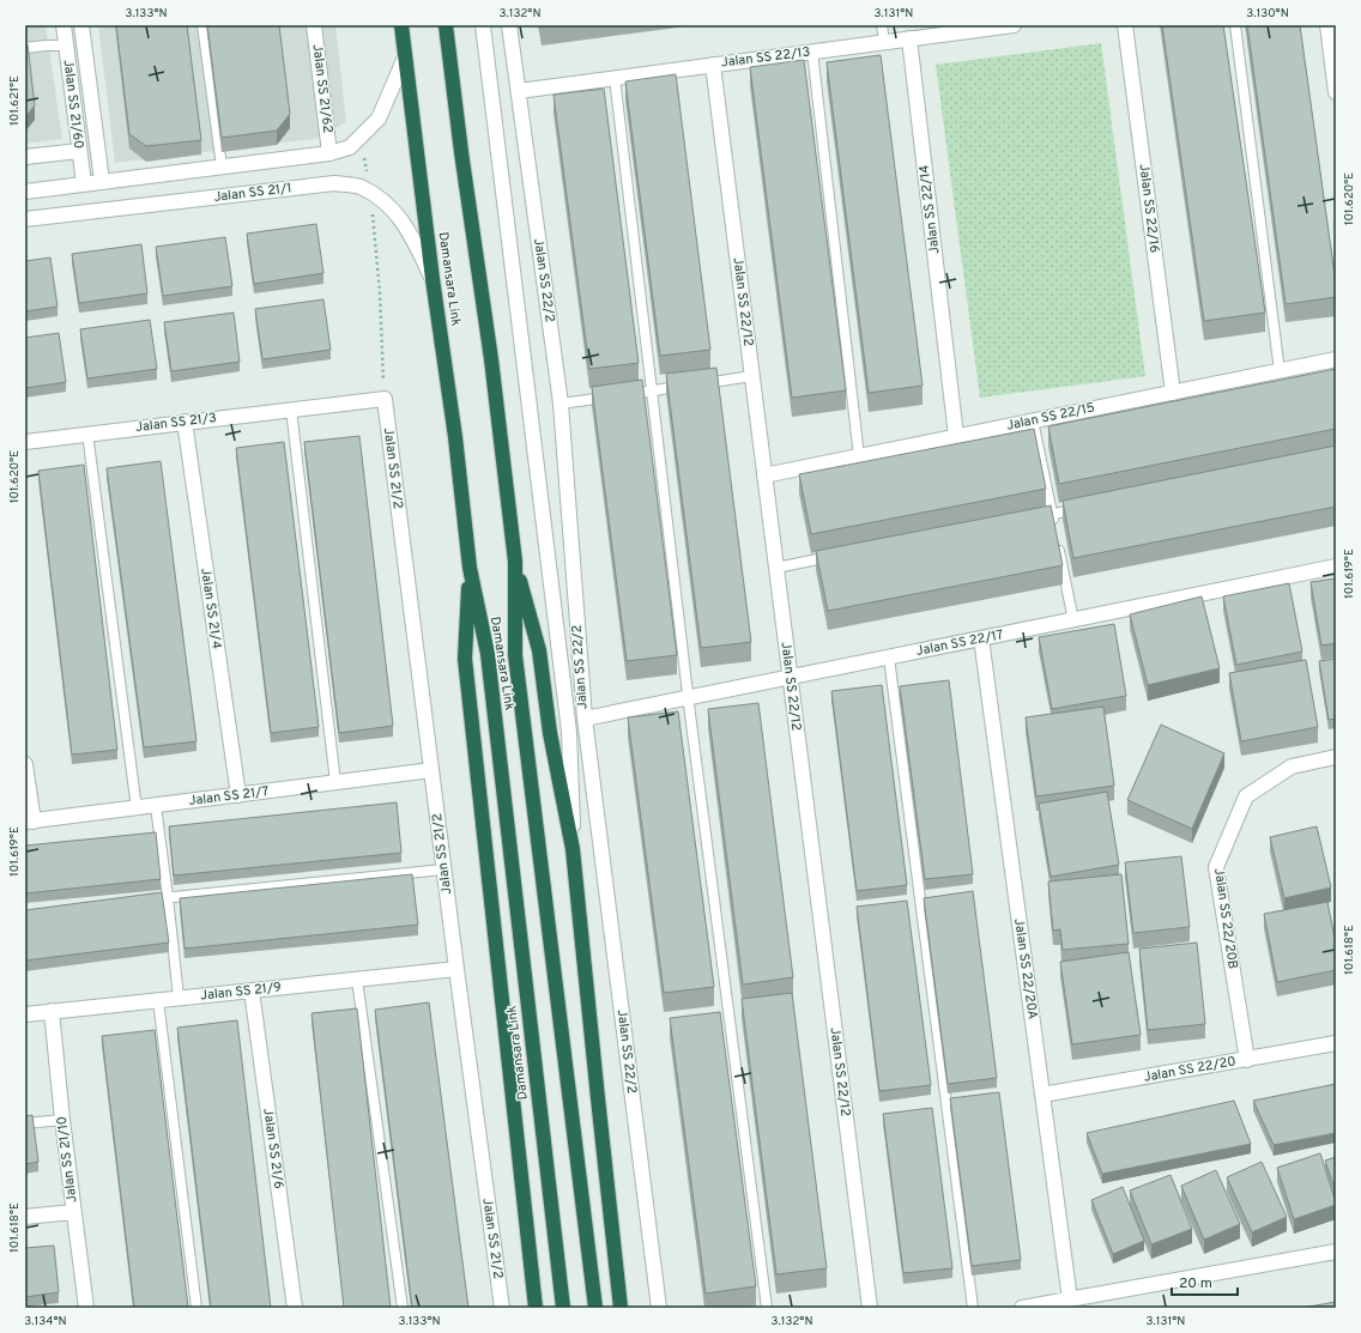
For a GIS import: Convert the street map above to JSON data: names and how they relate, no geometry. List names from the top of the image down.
{
  "streets": {
    "highway": ["Damansara Link"],
    "street": [
      "Jalan SS 22/13",
      "Jalan SS 21/62",
      "Jalan SS 21/60",
      "Jalan SS 21/1",
      "Jalan SS 22/16",
      "Jalan SS 22/14",
      "Jalan SS 22/2",
      "Jalan SS 22/12",
      "Jalan SS 22/15",
      "Jalan SS 21/3",
      "Jalan SS 21/2",
      "Jalan SS 21/4",
      "Jalan SS 22/17",
      "Jalan SS 21/7",
      "Jalan SS 22/20B",
      "Jalan SS 22/20A",
      "Jalan SS 21/9",
      "Jalan SS 22/20",
      "Jalan SS 21/6",
      "Jalan SS 21/10"
    ]
  },
  "crossings": [
    ["Jalan SS 22/13", "Jalan SS 22/14"],
    ["Jalan SS 22/13", "Jalan SS 22/2"],
    ["Jalan SS 22/13", "Jalan SS 22/12"],
    ["Jalan SS 21/1", "Damansara Link"],
    ["Jalan SS 22/16", "Jalan SS 22/15"],
    ["Jalan SS 22/14", "Jalan SS 22/15"],
    ["Jalan SS 22/2", "Jalan SS 22/17"],
    ["Jalan SS 22/12", "Jalan SS 22/15"],
    ["Jalan SS 22/12", "Jalan SS 22/17"],
    ["Jalan SS 21/3", "Jalan SS 21/2"],
    ["Jalan SS 21/3", "Jalan SS 21/4"],
    ["Jalan SS 21/2", "Jalan SS 21/7"],
    ["Jalan SS 21/2", "Jalan SS 21/9"],
    ["Jalan SS 21/4", "Jalan SS 21/7"],
    ["Jalan SS 22/17", "Jalan SS 22/20A"],
    ["Jalan SS 22/20B", "Jalan SS 22/20"],
    ["Jalan SS 22/20A", "Jalan SS 22/20"],
    ["Jalan SS 21/9", "Jalan SS 21/6"],
    ["Jalan SS 21/9", "Jalan SS 21/10"]
  ],
  "scale_bar": "20 m",
  "coordinates": [
    "3.133°N",
    "3.132°N",
    "3.131°N",
    "3.130°N",
    "101.621°E",
    "101.620°E",
    "101.619°E",
    "101.618°E",
    "3.134°N"
  ]
}
